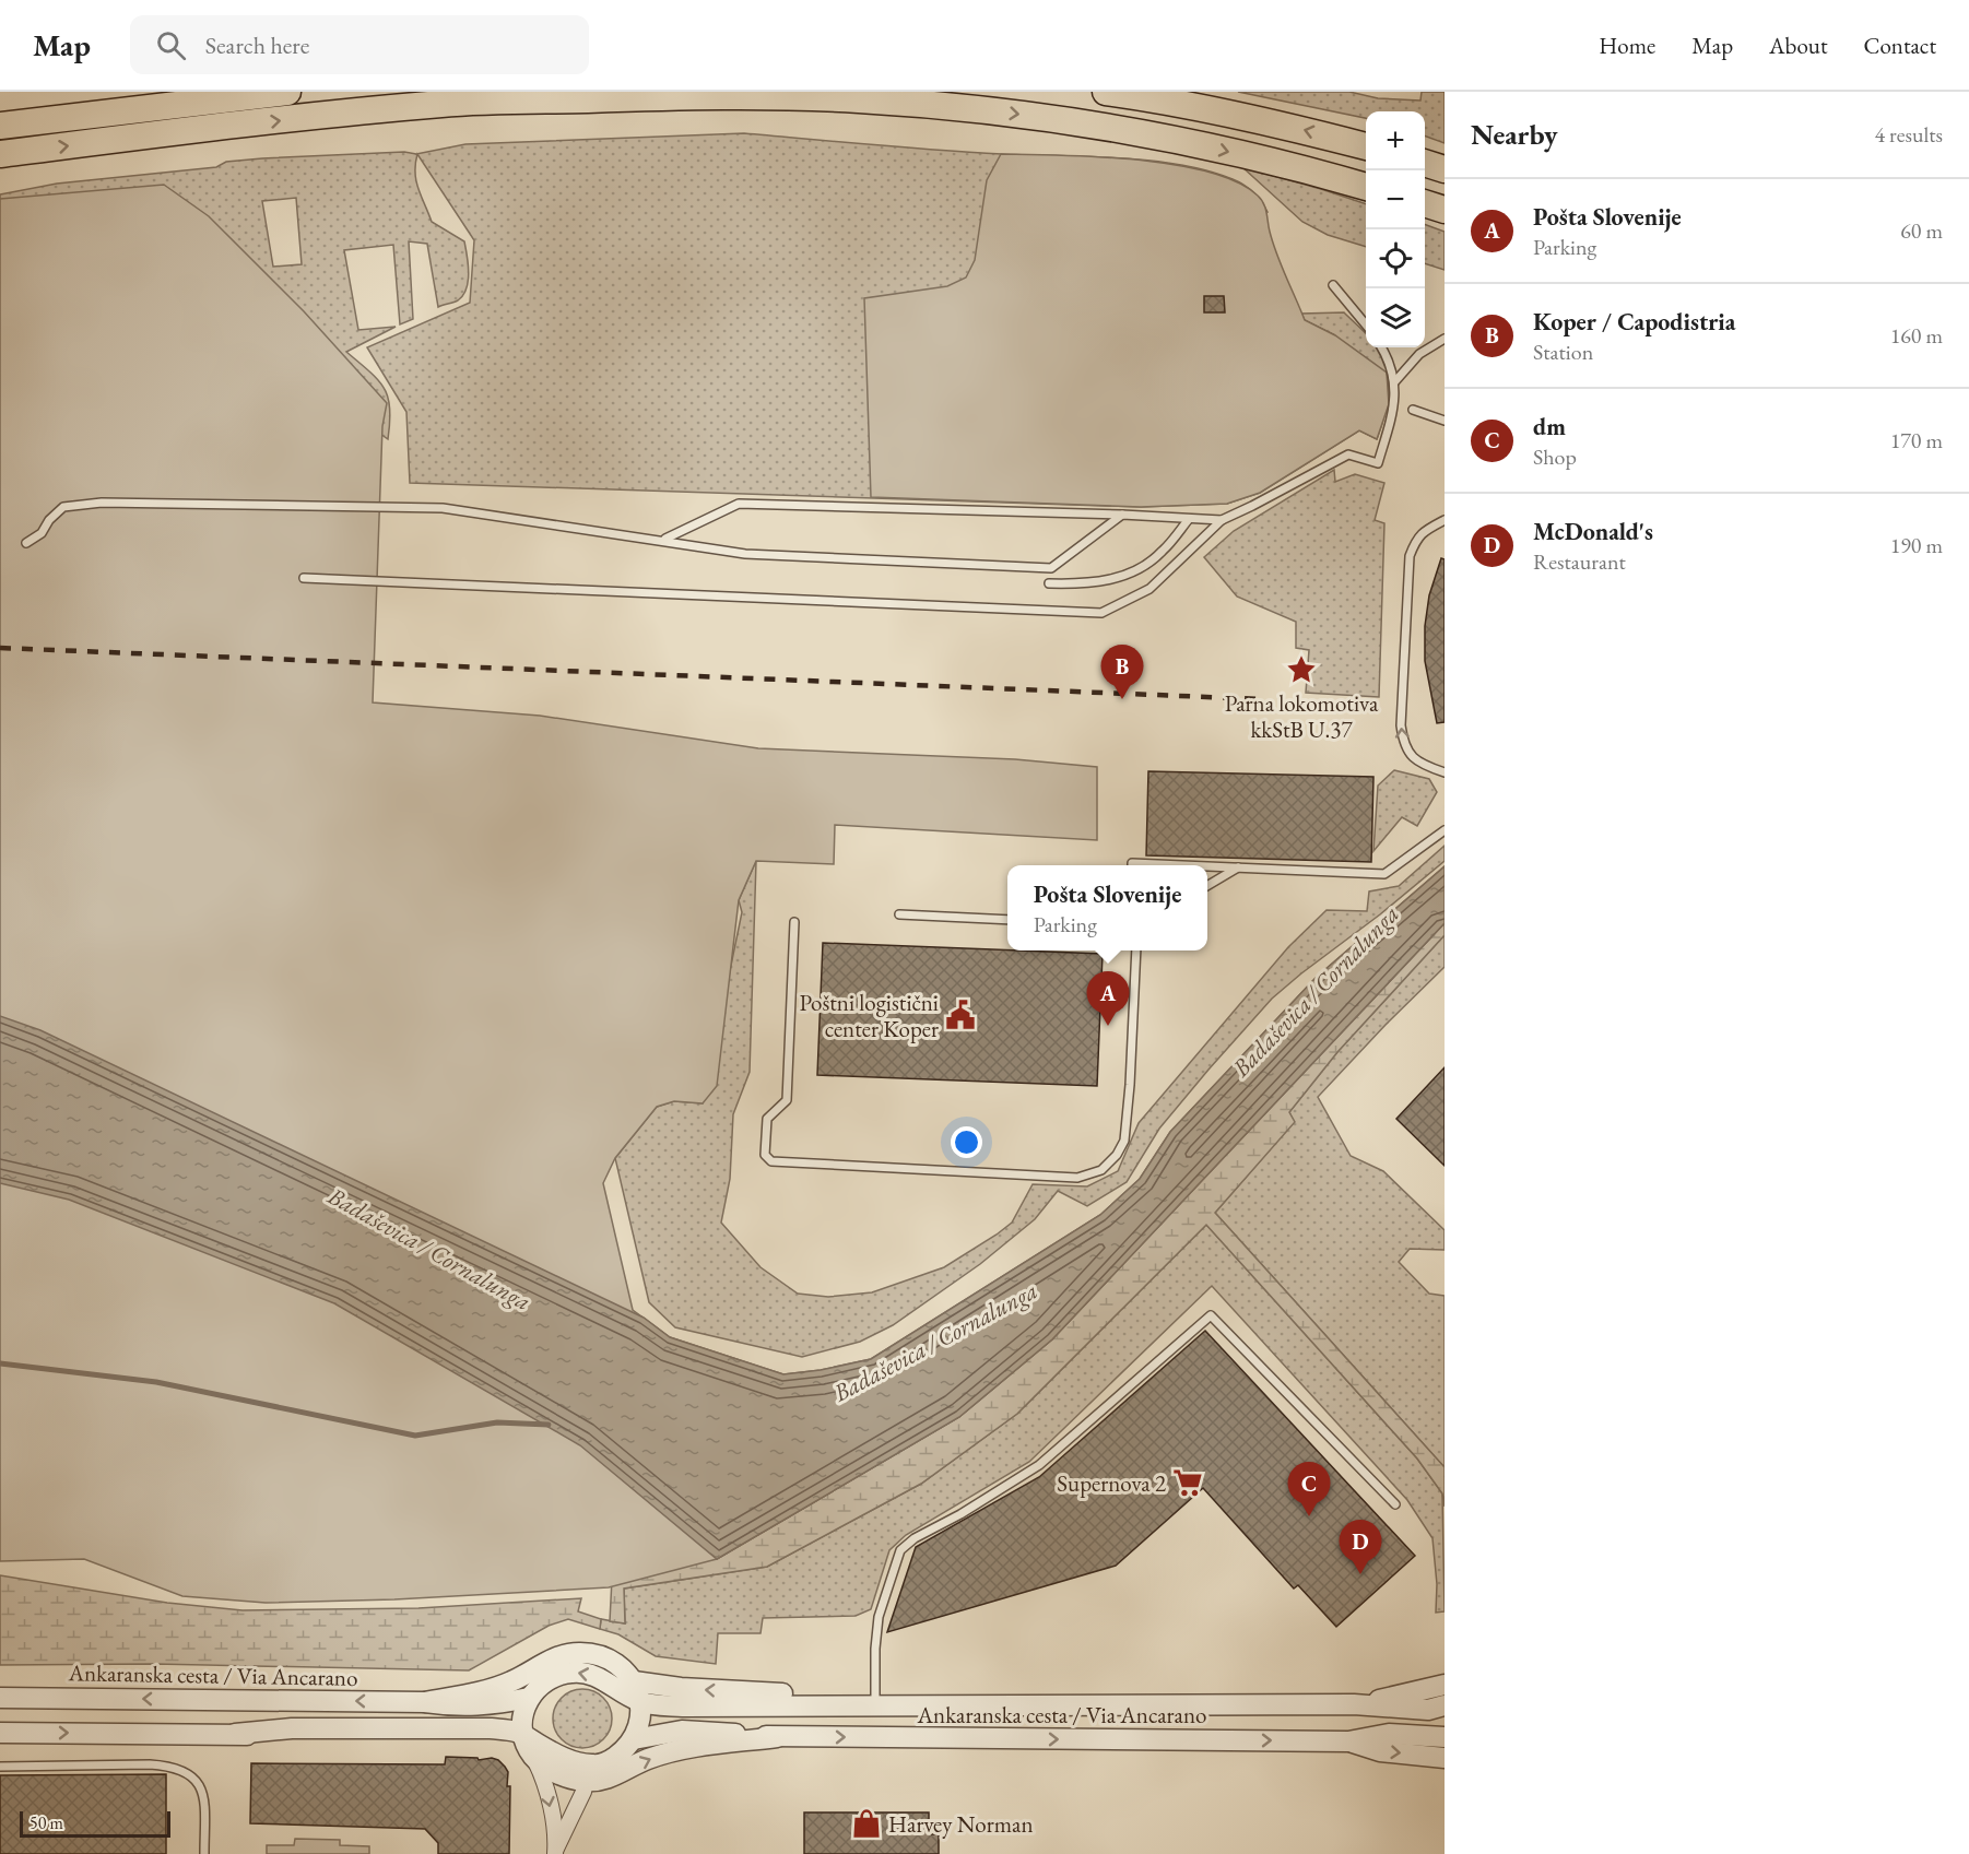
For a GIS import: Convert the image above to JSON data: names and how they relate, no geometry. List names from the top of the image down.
{
  "streets": {
    "street": ["Ankaranska cesta / Via Ancarano"]
  },
  "water": ["Badaševica / Cornalunga"],
  "places": {
    "place": ["Parna lokomotiva kkStB U.37"],
    "public building": ["Poštni logistični center Koper"],
    "supermarket": ["Supernova 2"],
    "shop": ["Harvey Norman"]
  },
  "scale_bar": "50 m",
  "page": {
    "header": "Map",
    "search": "Search here",
    "nav": [
      "Home",
      "Map",
      "About",
      "Contact"
    ],
    "heading": ["Nearby", "4 results"],
    "map_buttons": ["+", "−"],
    "list": [
      {
        "mark": "A",
        "name": "Pošta Slovenije",
        "note": "Parking",
        "value": "60 m"
      },
      {
        "mark": "B",
        "name": "Koper / Capodistria",
        "note": "Station",
        "value": "160 m"
      },
      {
        "mark": "C",
        "name": "dm",
        "note": "Shop",
        "value": "170 m"
      },
      {
        "mark": "D",
        "name": "McDonald's",
        "note": "Restaurant",
        "value": "190 m"
      }
    ],
    "pins": [
      "B",
      "A",
      "C",
      "D"
    ],
    "popup": ["Pošta Slovenije", "Parking"],
    "scale": "50 m"
  }
}
